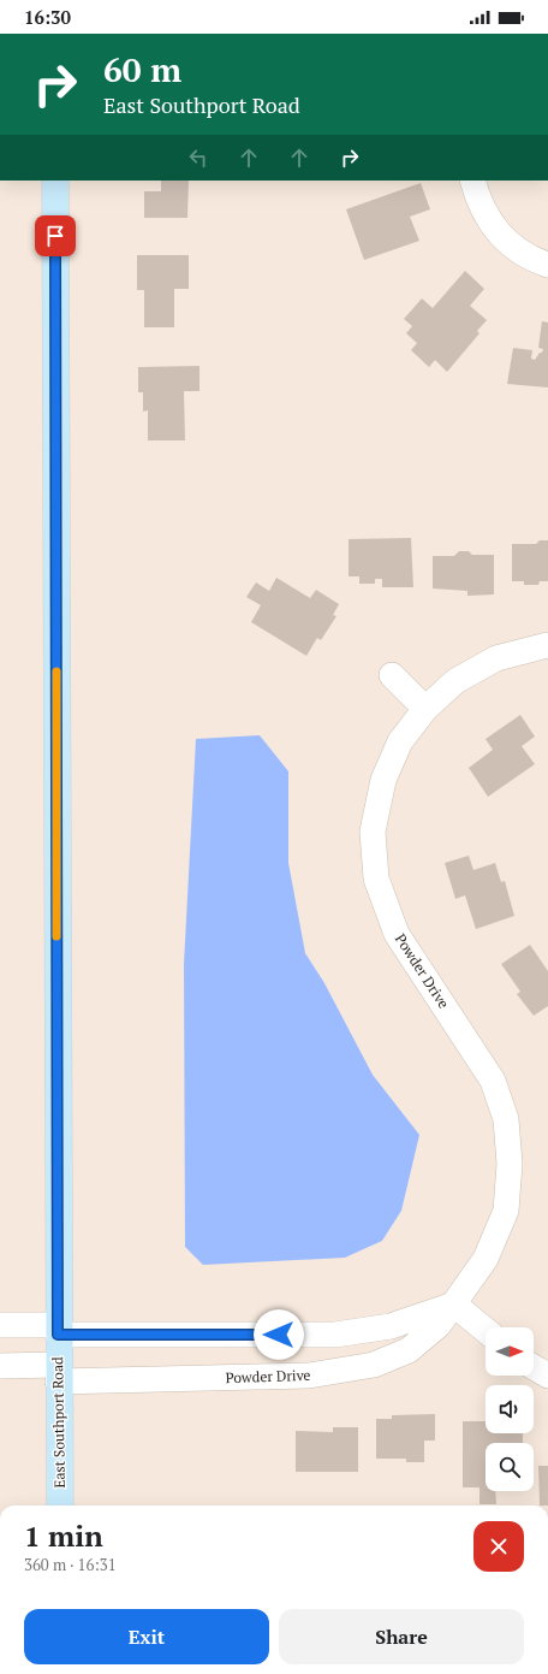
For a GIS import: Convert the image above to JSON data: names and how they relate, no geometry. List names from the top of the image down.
{
  "streets": {
    "main road": ["East Southport Road"],
    "street": ["Powder Drive"]
  },
  "crossings": [
    ["Powder Drive", "East Southport Road"]
  ],
  "north": "right",
  "page": {
    "status": "16:30",
    "turn": ["60 m", "East Southport Road"],
    "heading": ["1 min", "360 m · 16:31"],
    "buttons": ["Exit", "Share"]
  }
}
